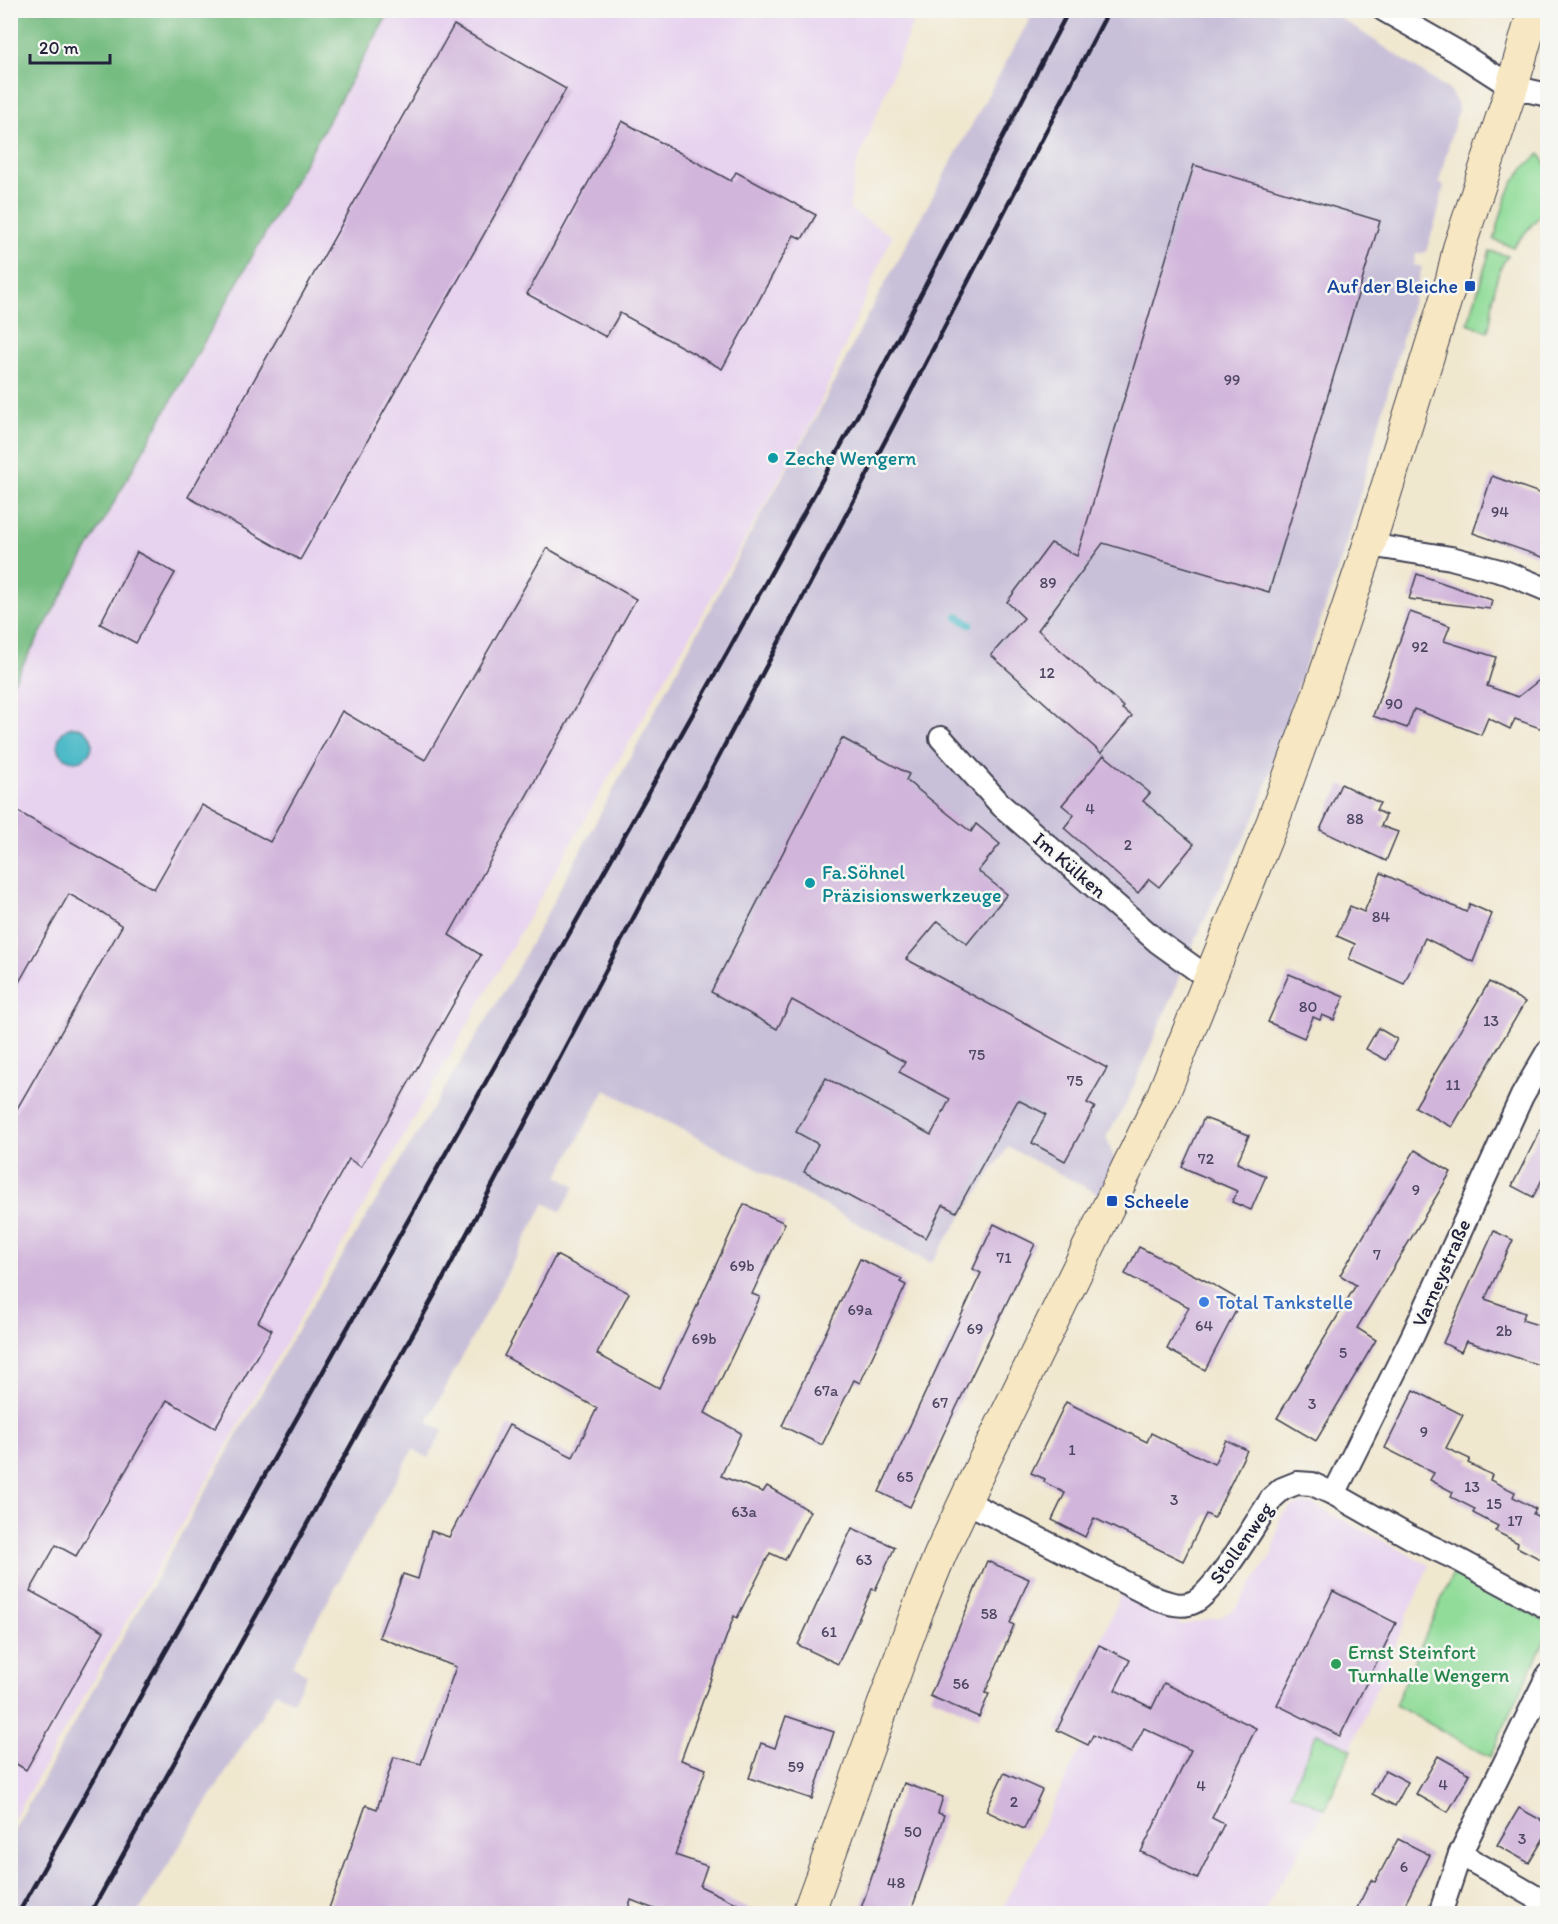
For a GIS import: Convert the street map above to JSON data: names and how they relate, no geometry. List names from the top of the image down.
{
  "streets": {
    "street": ["Im Külken", "Varneystraße", "Stollenweg"]
  },
  "crossings": [
    ["Varneystraße", "Stollenweg"]
  ],
  "places": {
    "transit": ["Auf der Bleiche", "Scheele"],
    "other": [
      "Zeche Wengern",
      "Fa.Söhnel Präzisionswerkzeuge",
      "Total Tankstelle",
      "Ernst Steinfort Turnhalle Wengern"
    ]
  },
  "house_numbers": [
    "99",
    "94",
    "89",
    "92",
    "12",
    "90",
    "4",
    "88",
    "2",
    "84",
    "80",
    "13",
    "75",
    "75",
    "11",
    "72",
    "9",
    "7",
    "71",
    "69b",
    "69a",
    "64",
    "69",
    "2b",
    "69b",
    "5",
    "67a",
    "67",
    "3",
    "9",
    "1",
    "65",
    "13",
    "3",
    "15",
    "63a",
    "17",
    "63",
    "58",
    "61",
    "56",
    "59",
    "4",
    "4",
    "2",
    "50",
    "3",
    "6",
    "48"
  ],
  "scale_bar": "20 m"
}
